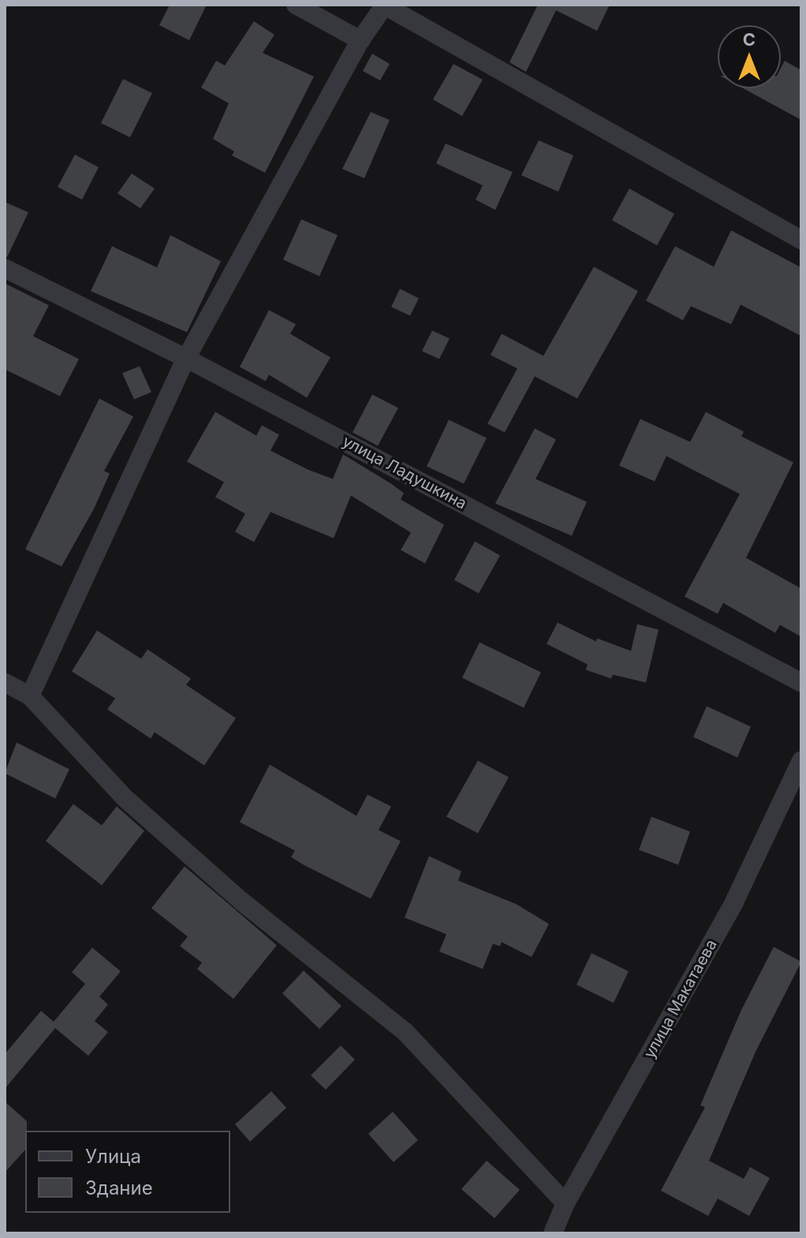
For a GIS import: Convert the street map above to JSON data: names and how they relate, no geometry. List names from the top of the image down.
{
  "streets": {
    "street": ["улица Ладушкина", "улица Макатаева"]
  },
  "legend": ["Улица", "Здание"],
  "north": "top"
}
